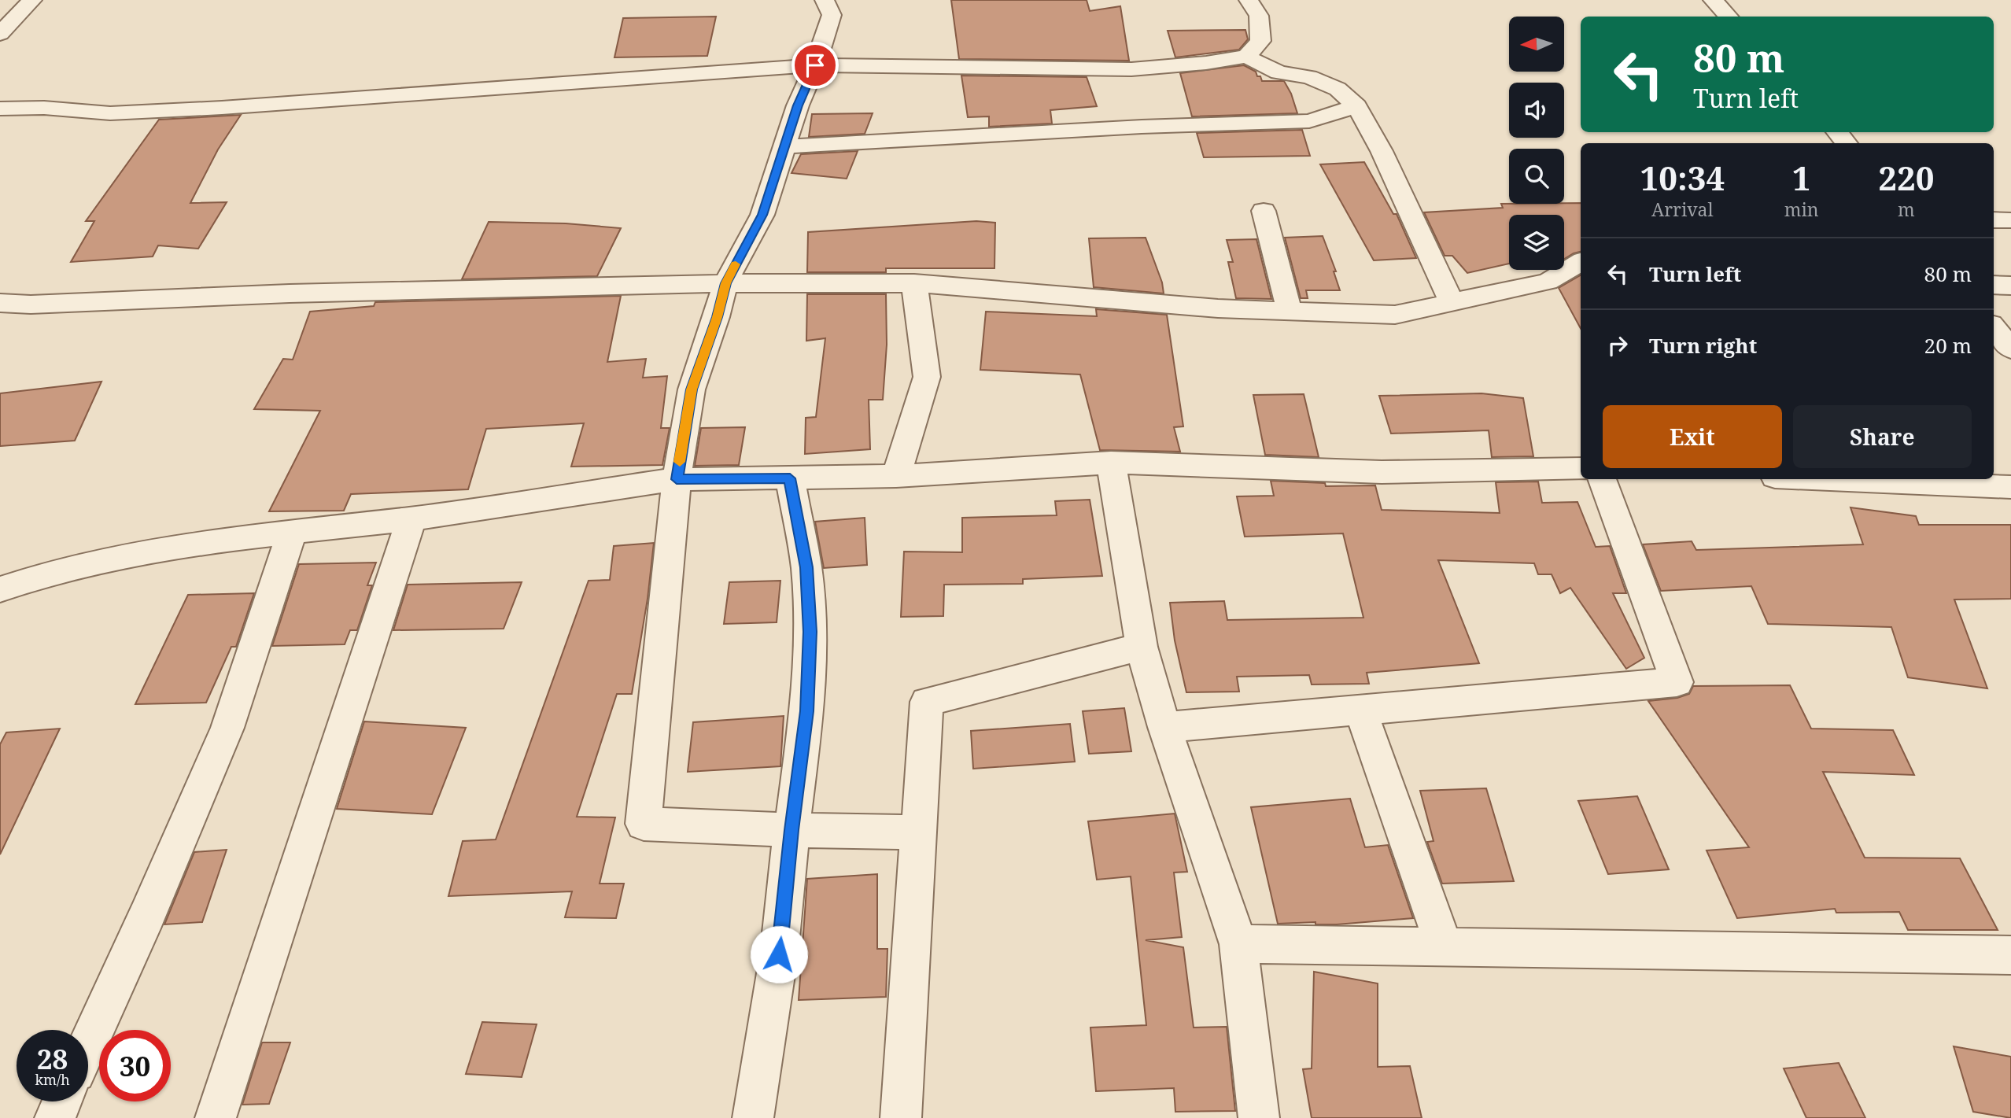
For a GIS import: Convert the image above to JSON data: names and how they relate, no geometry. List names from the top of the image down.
{
  "north": "left",
  "page": {
    "turn": ["80 m", "Turn left"],
    "eta": [
      "10:34",
      "Arrival",
      "1",
      "min",
      "220",
      "m"
    ],
    "list": [
      {
        "name": "Turn left",
        "value": "80 m"
      },
      {
        "name": "Turn right",
        "value": "20 m"
      }
    ],
    "buttons": ["Exit", "Share"],
    "speed": "28 km/h",
    "limit": "30"
  }
}
